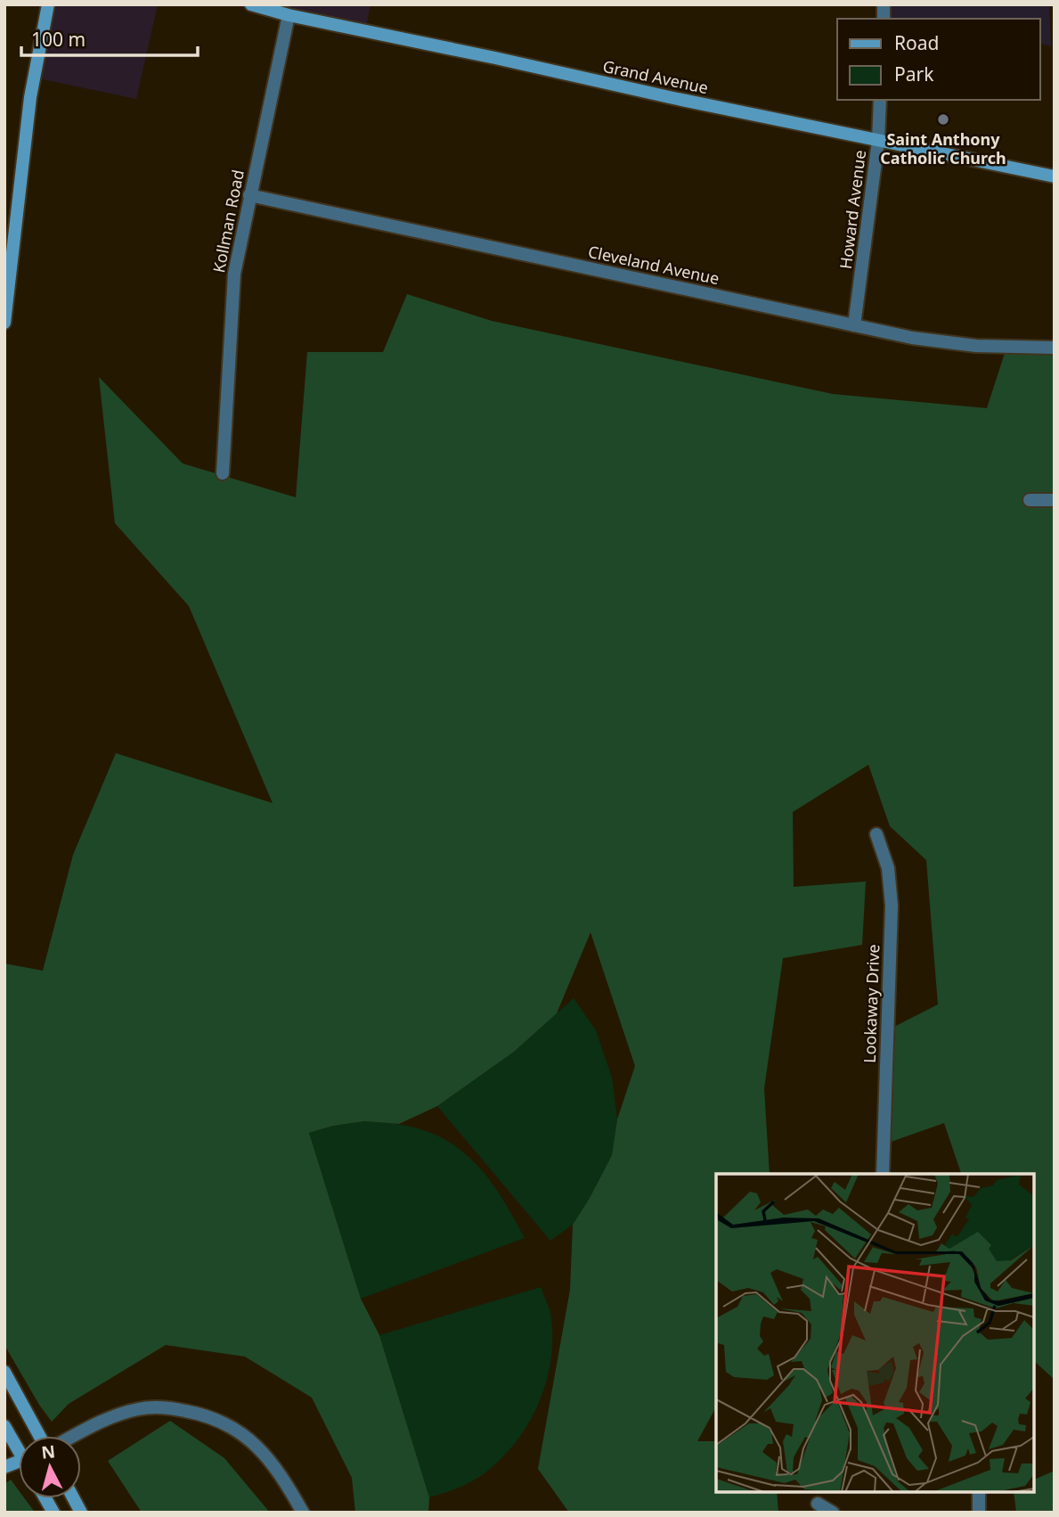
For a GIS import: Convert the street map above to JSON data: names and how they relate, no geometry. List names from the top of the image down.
{
  "streets": {
    "street": [
      "Grand Avenue",
      "Howard Avenue",
      "Kollman Road",
      "Cleveland Avenue",
      "Lookaway Drive"
    ]
  },
  "crossings": [
    ["Grand Avenue", "Howard Avenue"],
    ["Grand Avenue", "Kollman Road"],
    ["Howard Avenue", "Cleveland Avenue"],
    ["Kollman Road", "Cleveland Avenue"]
  ],
  "places": ["Saint Anthony Catholic Church"],
  "legend": ["Road", "Park"],
  "scale_bar": "100 m",
  "north": "top"
}
